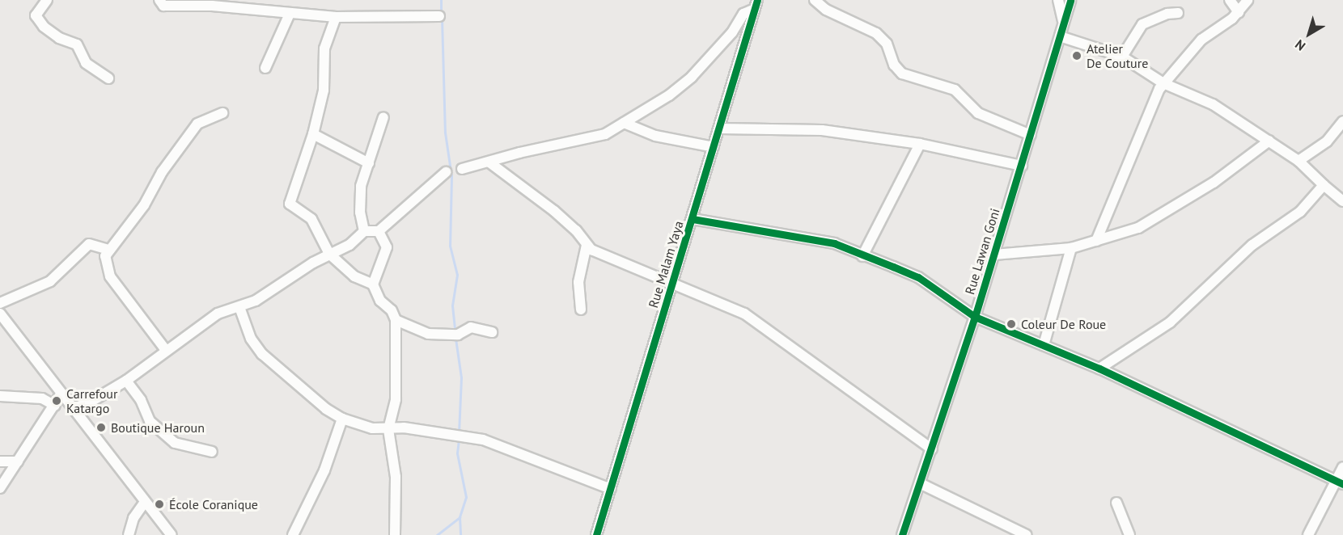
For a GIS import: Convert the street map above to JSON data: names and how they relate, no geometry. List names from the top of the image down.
{
  "streets": {
    "street": ["Rue Lawan Goni", "Rue Malam Yaya"]
  },
  "places": [
    "Atelier De Couture",
    "Coleur De Roue",
    "Carrefour Katargo",
    "Boutique Haroun",
    "École Coranique"
  ],
  "north": "bottom left"
}
